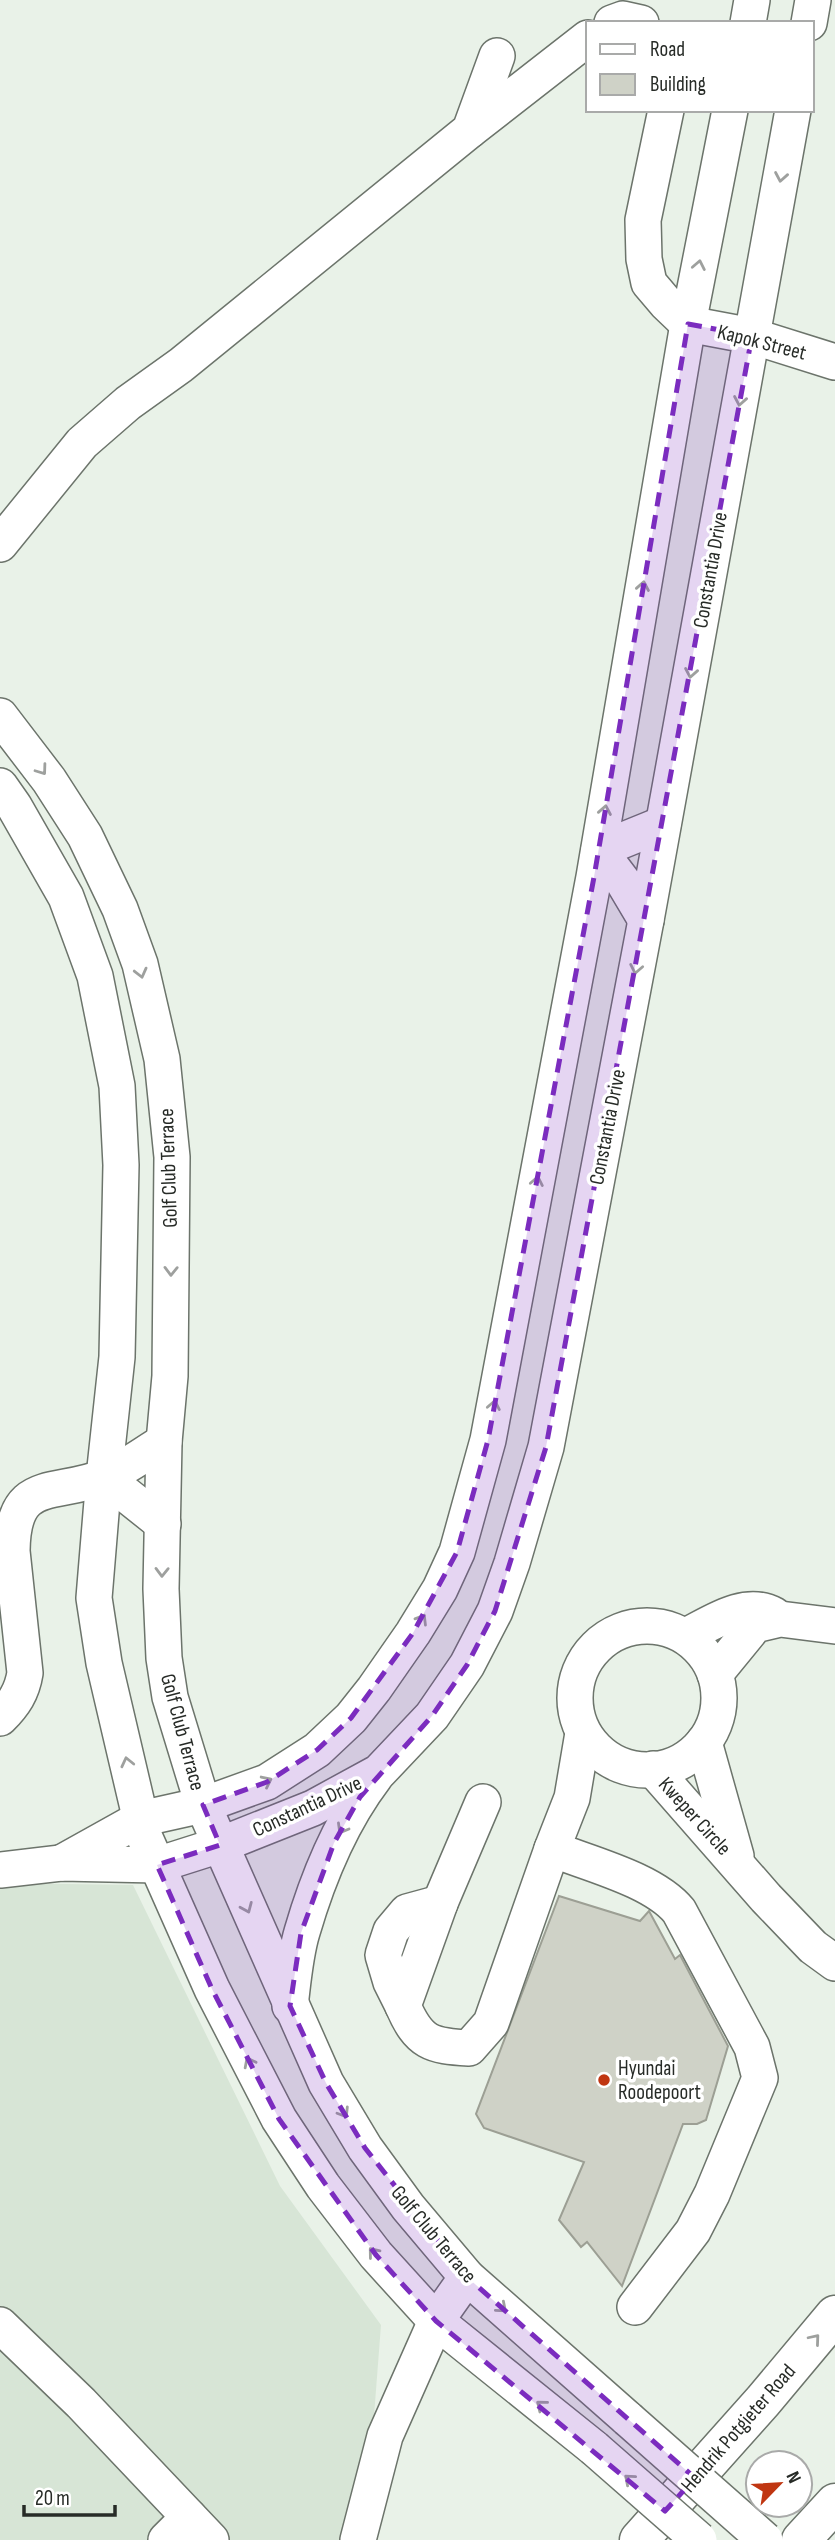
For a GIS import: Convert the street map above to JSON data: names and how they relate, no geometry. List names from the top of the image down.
{
  "streets": {
    "main road": ["Hendrik Potgieter Road"],
    "street": [
      "Kapok Street",
      "Constantia Drive",
      "Golf Club Terrace",
      "Kweper Circle"
    ]
  },
  "crossings": [
    ["Kapok Street", "Constantia Drive"],
    ["Constantia Drive", "Golf Club Terrace"]
  ],
  "one_way": ["Hendrik Potgieter Road"],
  "places": ["Hyundai Roodepoort"],
  "legend": ["Road", "Building"],
  "scale_bar": "20 m",
  "north": "top right"
}
